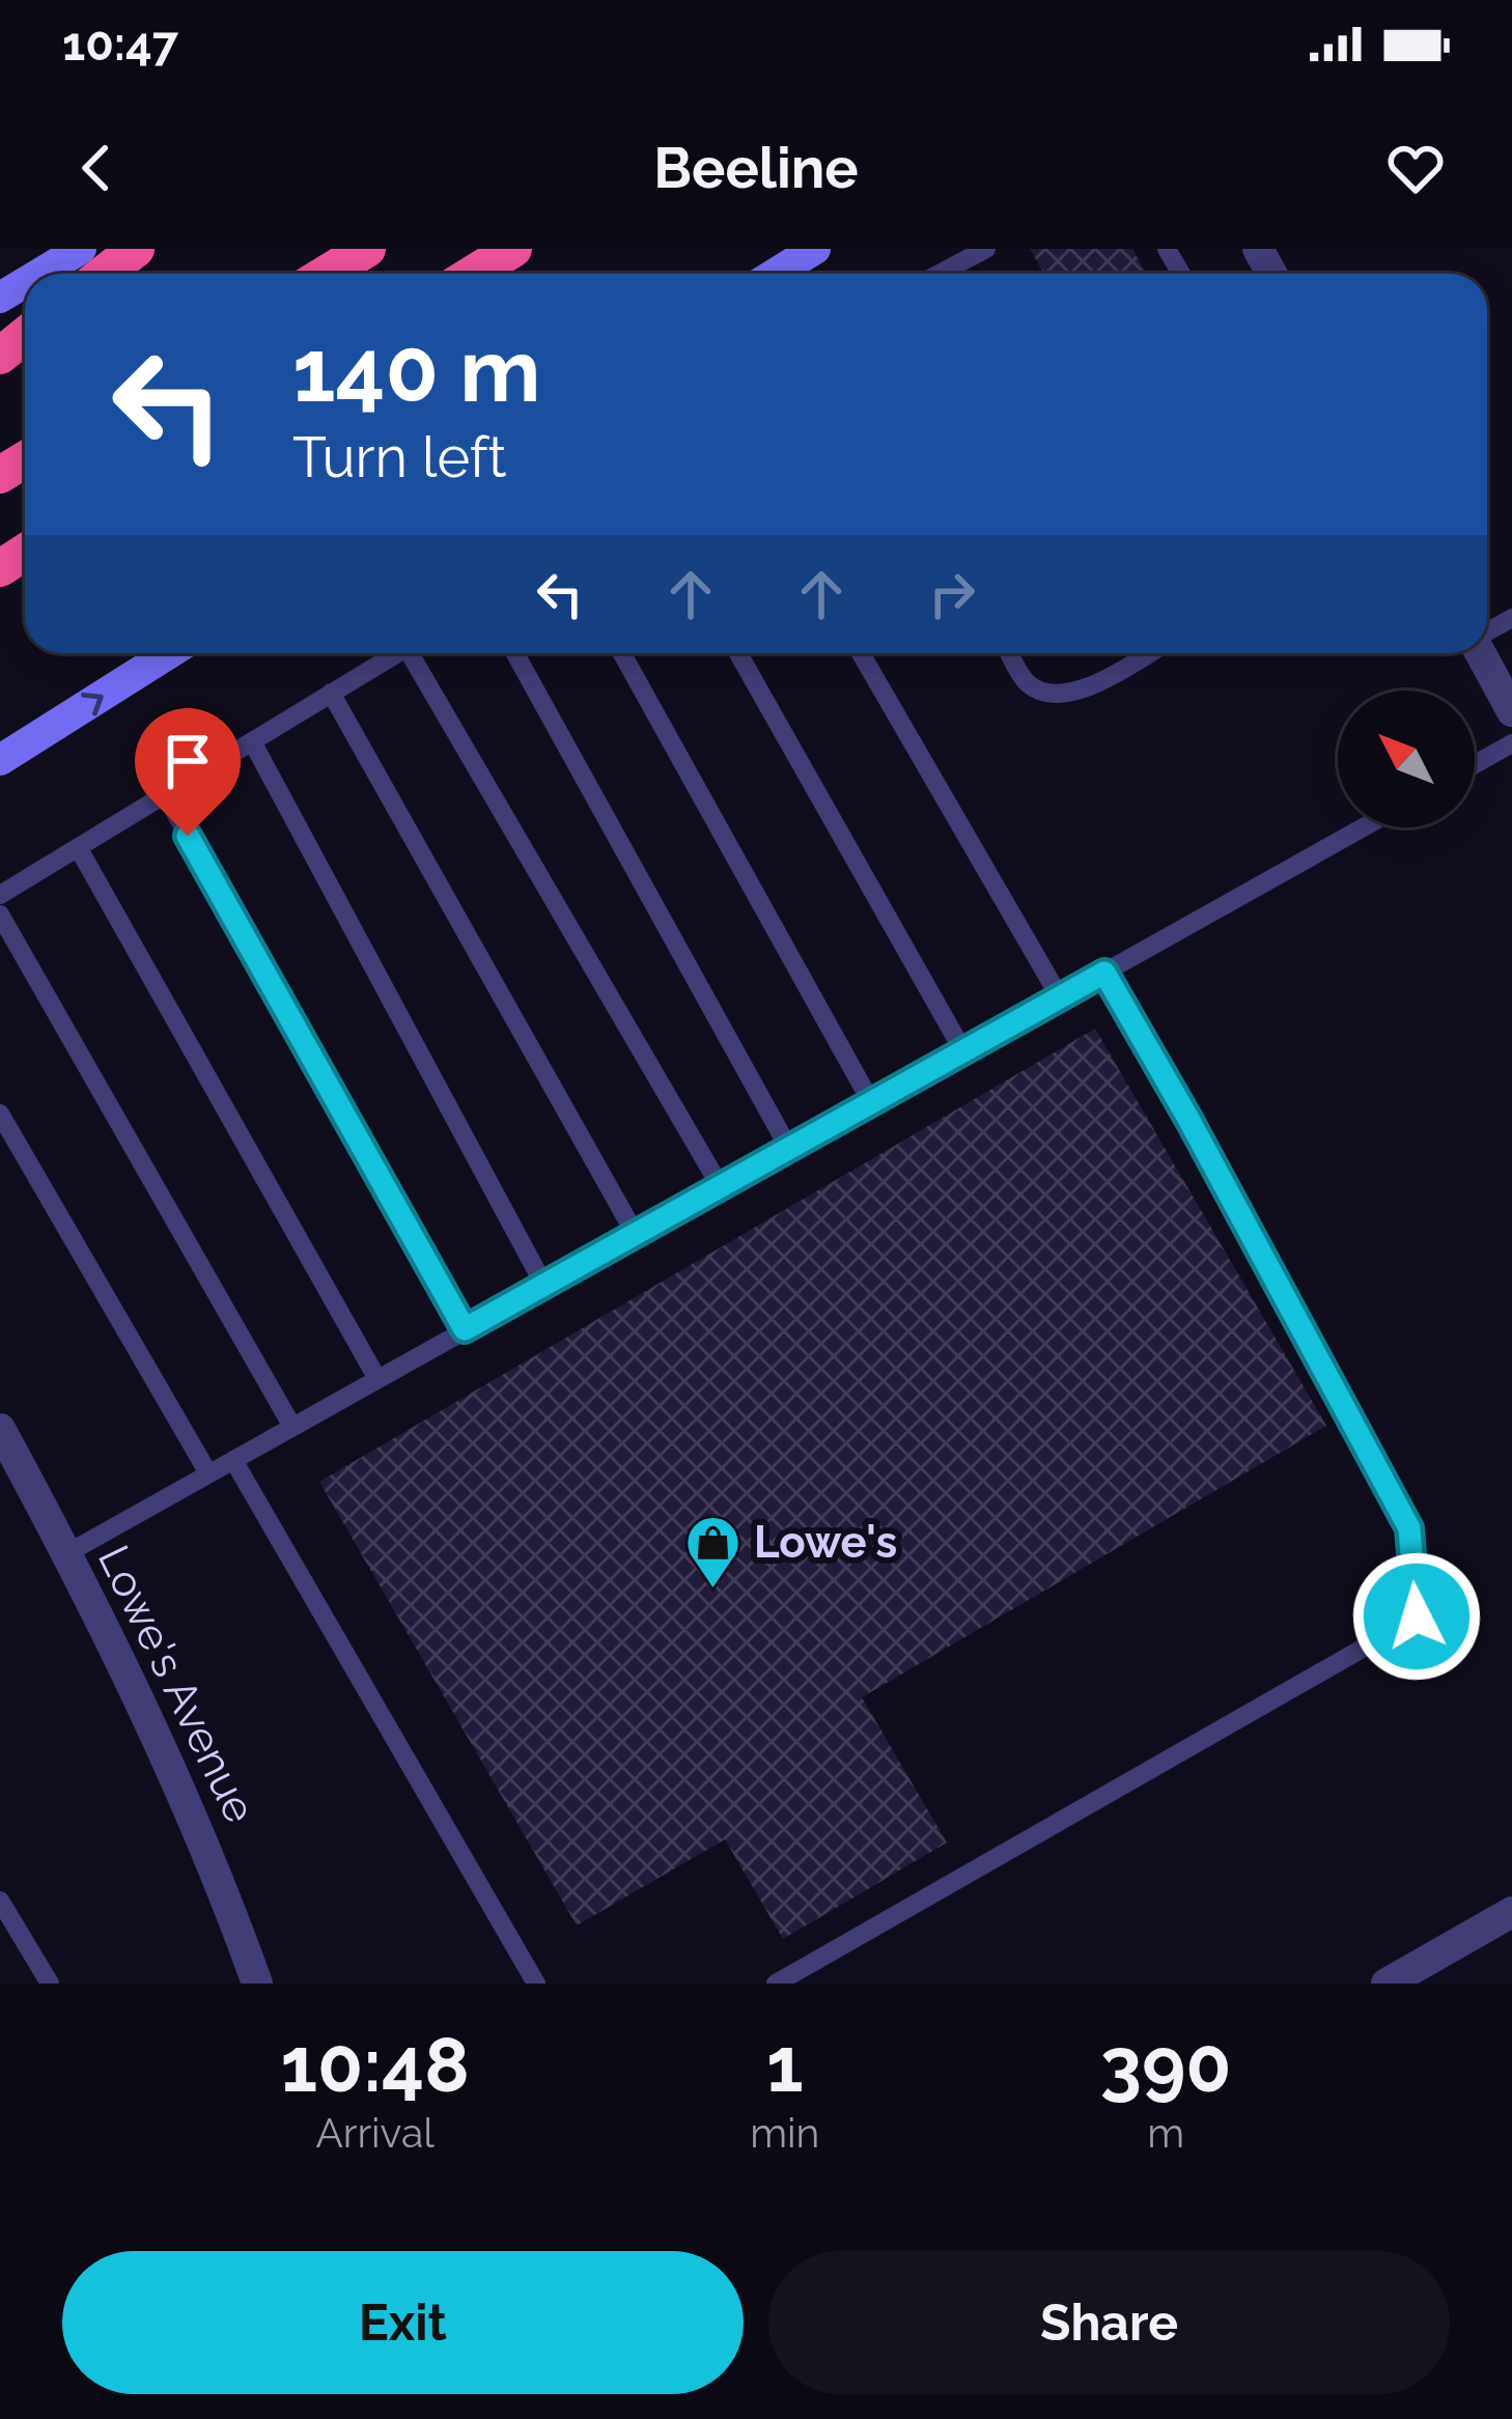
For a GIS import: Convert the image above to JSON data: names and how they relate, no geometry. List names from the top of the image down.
{
  "streets": {
    "street": ["Lowe's Avenue"]
  },
  "places": {
    "shop": ["Lowe's"]
  },
  "north": "top left",
  "page": {
    "status": "10:47",
    "header": "Beeline",
    "turn": ["140 m", "Turn left"],
    "eta": [
      "10:48",
      "Arrival",
      "1",
      "min",
      "390",
      "m"
    ],
    "buttons": ["Exit", "Share"]
  }
}
